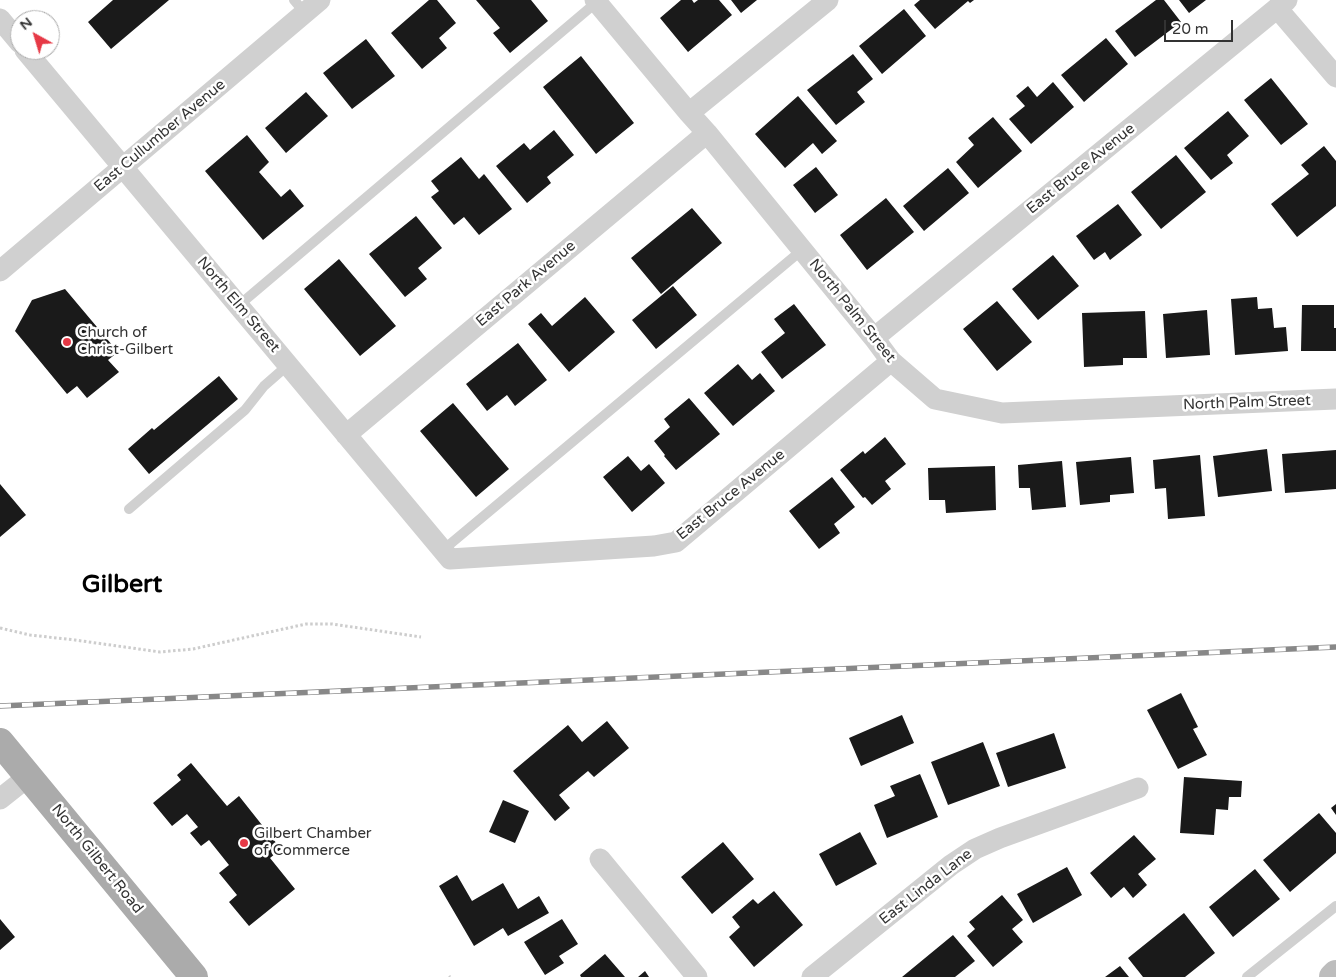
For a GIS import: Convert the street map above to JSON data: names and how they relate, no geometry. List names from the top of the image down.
{
  "streets": {
    "main road": ["North Gilbert Road"],
    "street": [
      "East Cullumber Avenue",
      "East Bruce Avenue",
      "East Park Avenue",
      "North Elm Street",
      "North Palm Street",
      "East Linda Lane"
    ]
  },
  "crossings": [
    ["East Cullumber Avenue", "North Elm Street"],
    ["East Bruce Avenue", "North Elm Street"],
    ["East Bruce Avenue", "North Palm Street"],
    ["East Park Avenue", "North Elm Street"],
    ["East Park Avenue", "North Palm Street"]
  ],
  "districts": ["Gilbert"],
  "places": ["Church of Christ-Gilbert", "Gilbert Chamber of Commerce"],
  "scale_bar": "20 m",
  "north": "top left"
}
